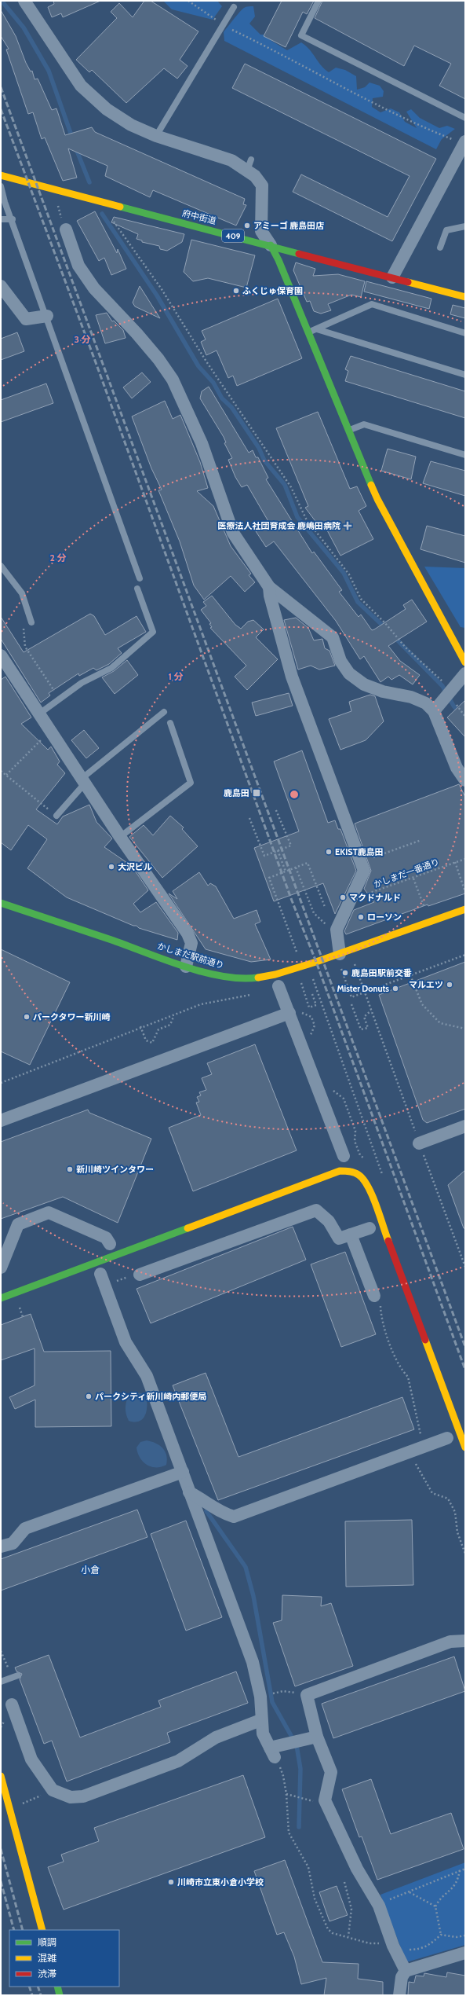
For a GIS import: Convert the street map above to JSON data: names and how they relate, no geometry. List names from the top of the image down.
{
  "streets": {
    "main road": ["府中街道", "409", "かしまだ駅前通り"],
    "path": ["かしまだ一番通り"]
  },
  "districts": ["小倉"],
  "places": {
    "other": [
      "アミーゴ 鹿島田店",
      "ふくじゅ保育園",
      "EKIST鹿島田",
      "大沢ビル",
      "マクドナルド",
      "ローソン",
      "鹿島田駅前交番",
      "マルエツ",
      "Mister Donuts",
      "パークタワー新川崎",
      "新川崎ツインタワー",
      "パークシティ新川崎内郵便局",
      "川崎市立東小倉小学校"
    ],
    "health": ["医療法人社団育成会 鹿嶋田病院"],
    "transit": ["鹿島田"]
  },
  "legend": ["順調", "混雑", "渋滞"],
  "rings": ["3 分", "2 分", "1 分"]
}
